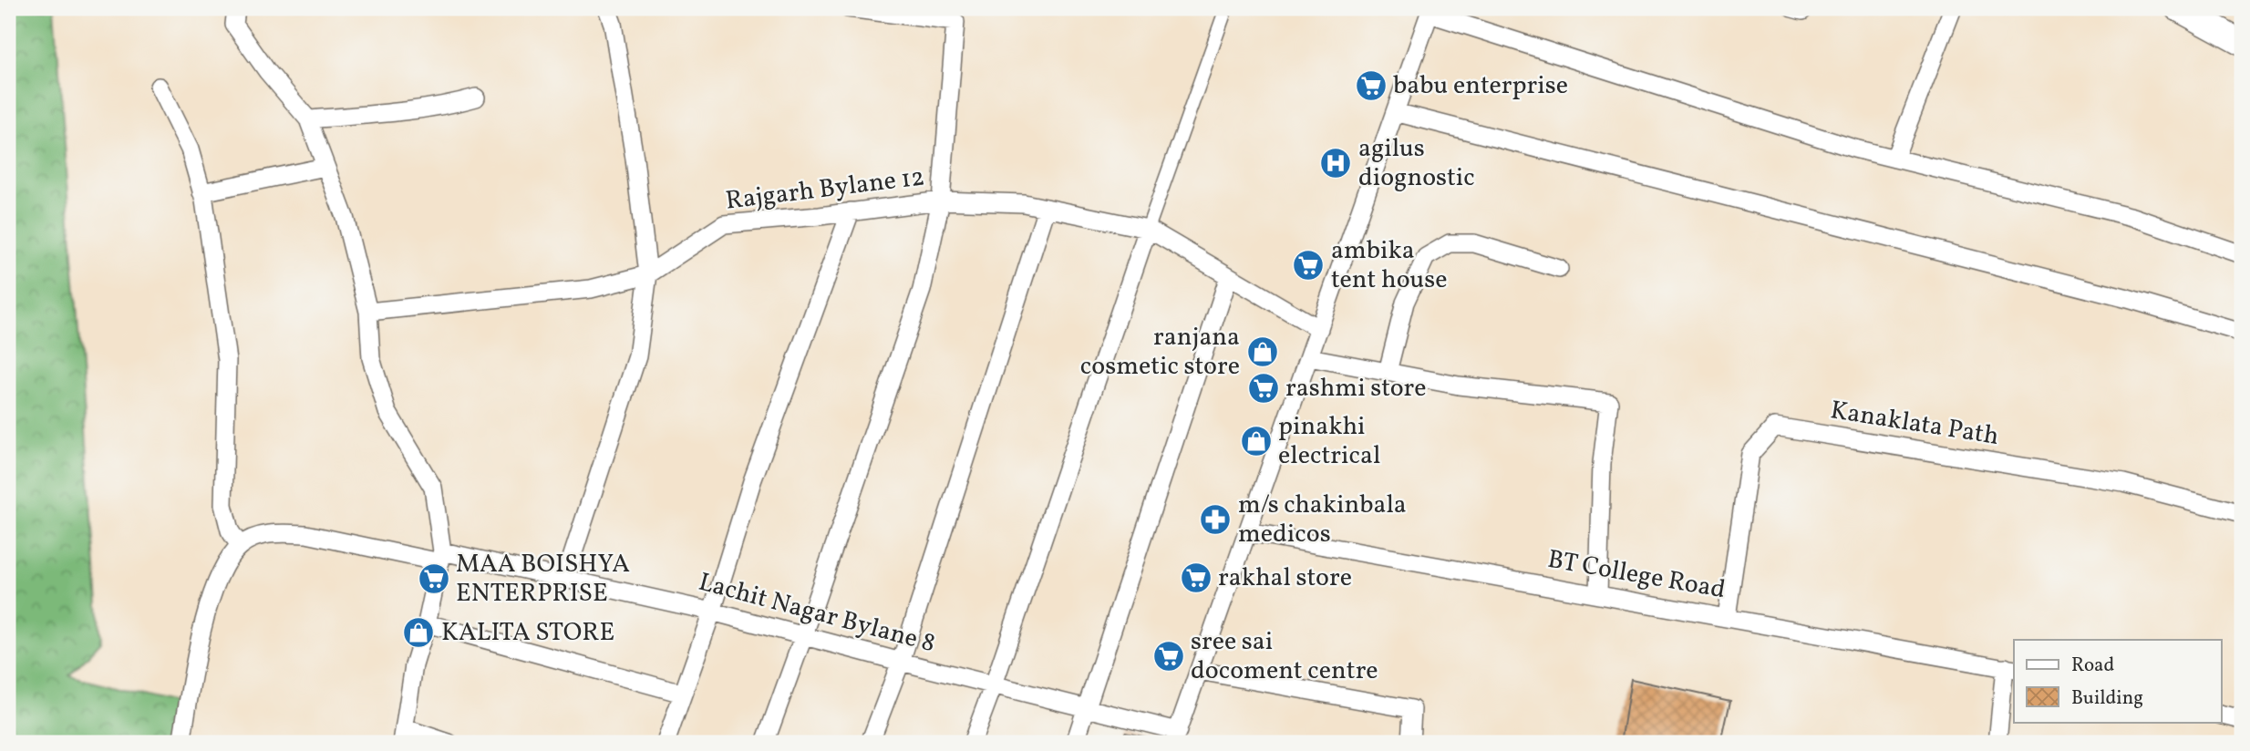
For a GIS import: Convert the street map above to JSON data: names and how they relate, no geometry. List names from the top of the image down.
{
  "streets": {
    "street": [
      "Rajgarh Bylane 12",
      "Kanaklata Path",
      "BT College Road",
      "Lachit Nagar Bylane 8"
    ]
  },
  "crossings": [
    ["Kanaklata Path", "BT College Road"]
  ],
  "places": {
    "supermarket": [
      "babu enterprise",
      "ambika tent house",
      "rashmi store",
      "rakhal store",
      "MAA BOISHYA ENTERPRISE",
      "sree sai docoment centre"
    ],
    "hospital": ["agilus diognostic"],
    "shop": ["ranjana cosmetic store", "pinakhi electrical", "KALITA STORE"],
    "pharmacy": ["m/s chakinbala medicos"]
  },
  "legend": ["Road", "Building"]
}
